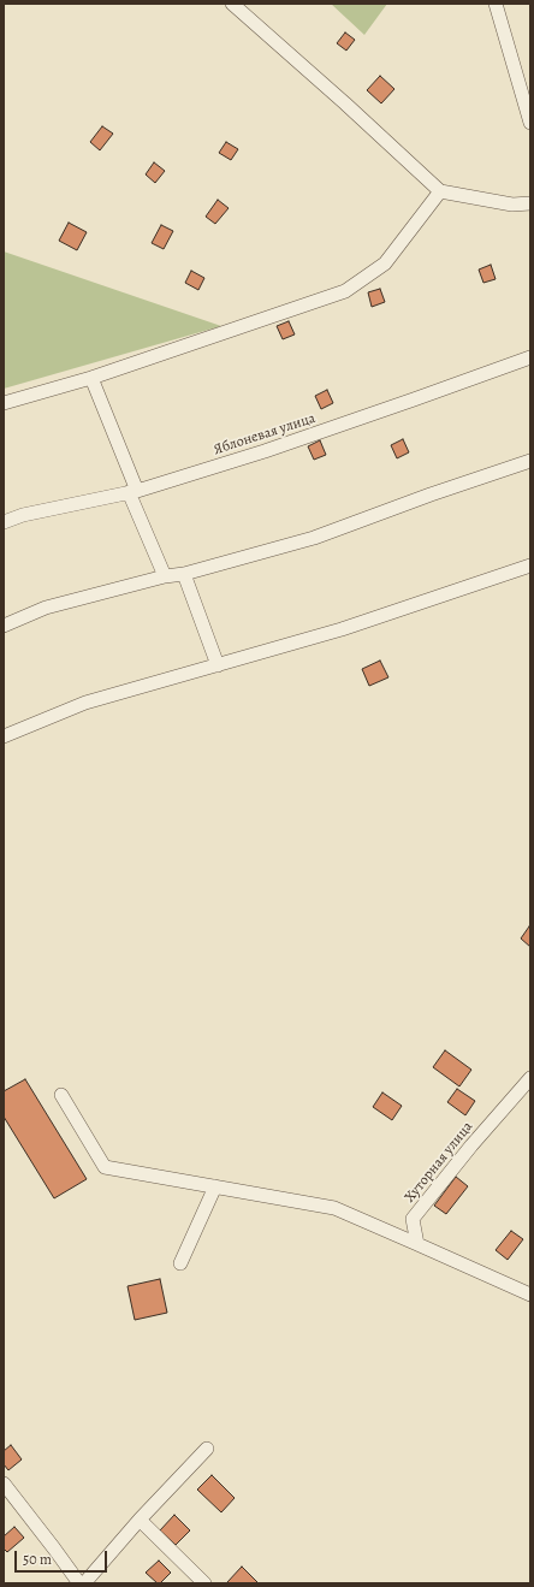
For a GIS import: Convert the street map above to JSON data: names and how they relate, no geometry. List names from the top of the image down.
{
  "streets": {
    "street": ["Яблоневая улица", "Хуторная улица"]
  },
  "scale_bar": "50 m"
}
